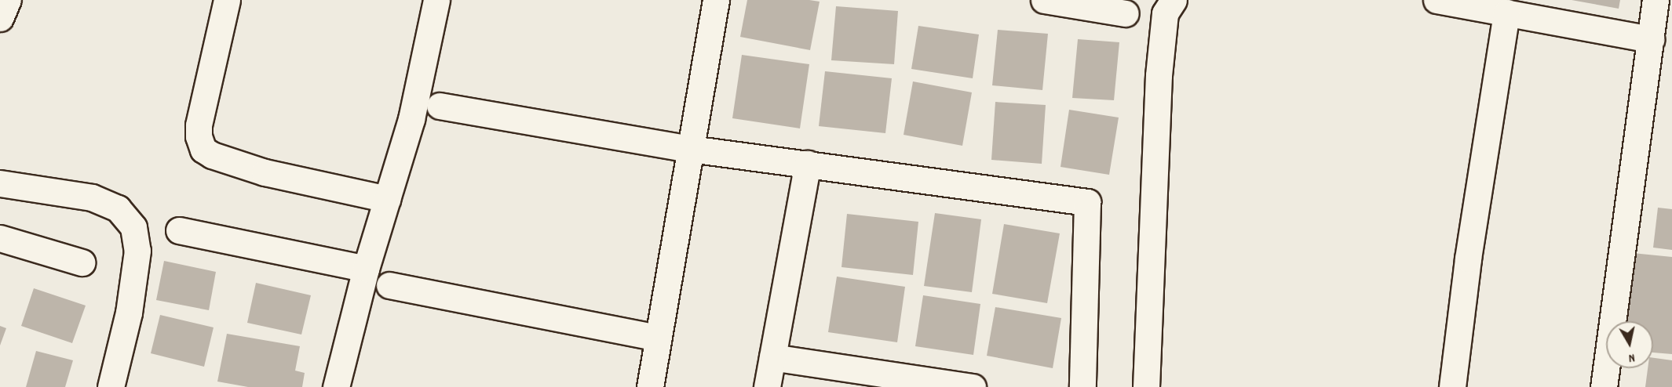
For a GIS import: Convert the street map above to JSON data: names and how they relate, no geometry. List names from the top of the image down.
{
  "north": "bottom"
}
